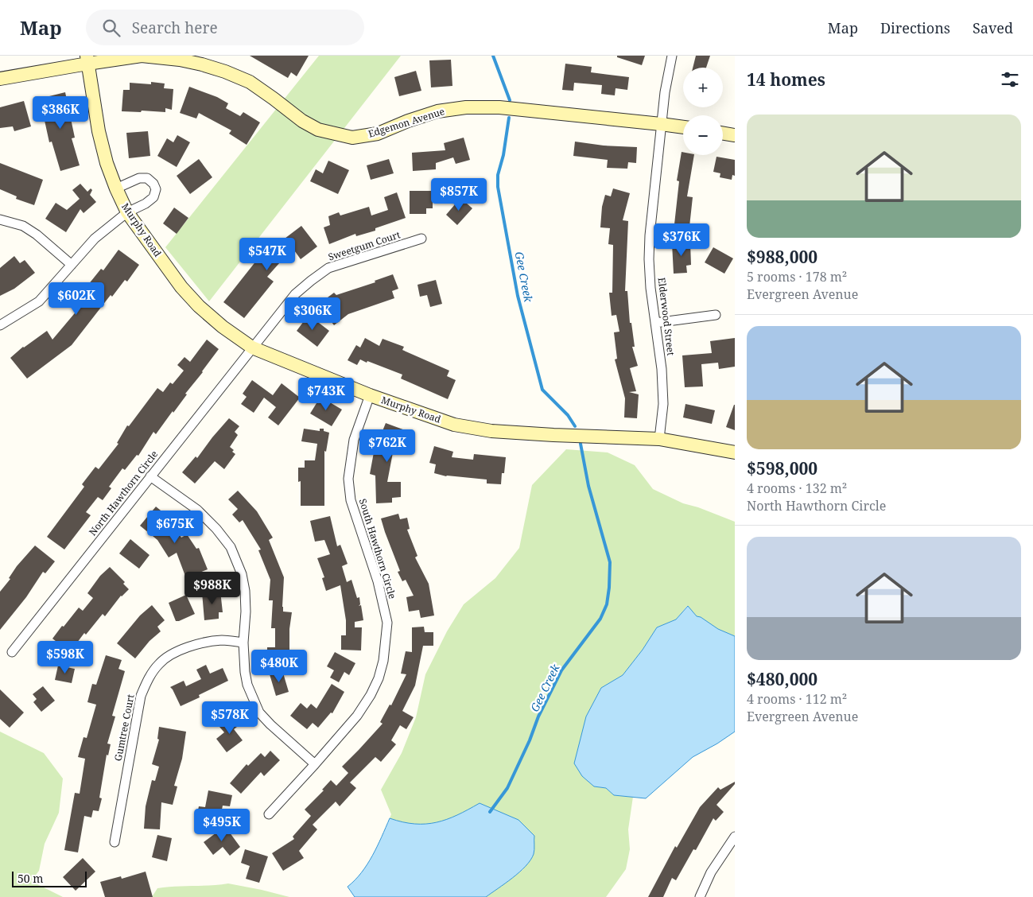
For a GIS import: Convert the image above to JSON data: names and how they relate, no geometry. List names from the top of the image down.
{
  "streets": {
    "street": [
      "Edgemon Avenue",
      "Murphy Road",
      "Sweetgum Court",
      "Elderwood Street",
      "North Hawthorn Circle",
      "South Hawthorn Circle",
      "Gumtree Court"
    ]
  },
  "crossings": [
    ["Edgemon Avenue", "Murphy Road"],
    ["Edgemon Avenue", "Elderwood Street"],
    ["Murphy Road", "Sweetgum Court"],
    ["Murphy Road", "Elderwood Street"],
    ["Murphy Road", "North Hawthorn Circle"],
    ["Murphy Road", "South Hawthorn Circle"],
    ["Sweetgum Court", "North Hawthorn Circle"]
  ],
  "water": ["Gee Creek"],
  "scale_bar": "50 m",
  "page": {
    "header": "Map",
    "search": "Search here",
    "nav": ["Map", "Directions", "Saved"],
    "heading": "14 homes",
    "map_buttons": ["+", "−"],
    "price": [
      "$386K",
      "$857K",
      "$376K",
      "$547K",
      "$602K",
      "$306K",
      "$743K",
      "$762K",
      "$675K",
      "$988K",
      "$598K",
      "$480K",
      "$578K",
      "$495K"
    ],
    "list": [
      {
        "name": "$988,000",
        "note": "5 rooms · 178 m² · Evergreen Avenue"
      },
      {
        "name": "$598,000",
        "note": "4 rooms · 132 m² · North Hawthorn Circle"
      },
      {
        "name": "$480,000",
        "note": "4 rooms · 112 m² · Evergreen Avenue"
      }
    ],
    "scale": "50 m"
  }
}
